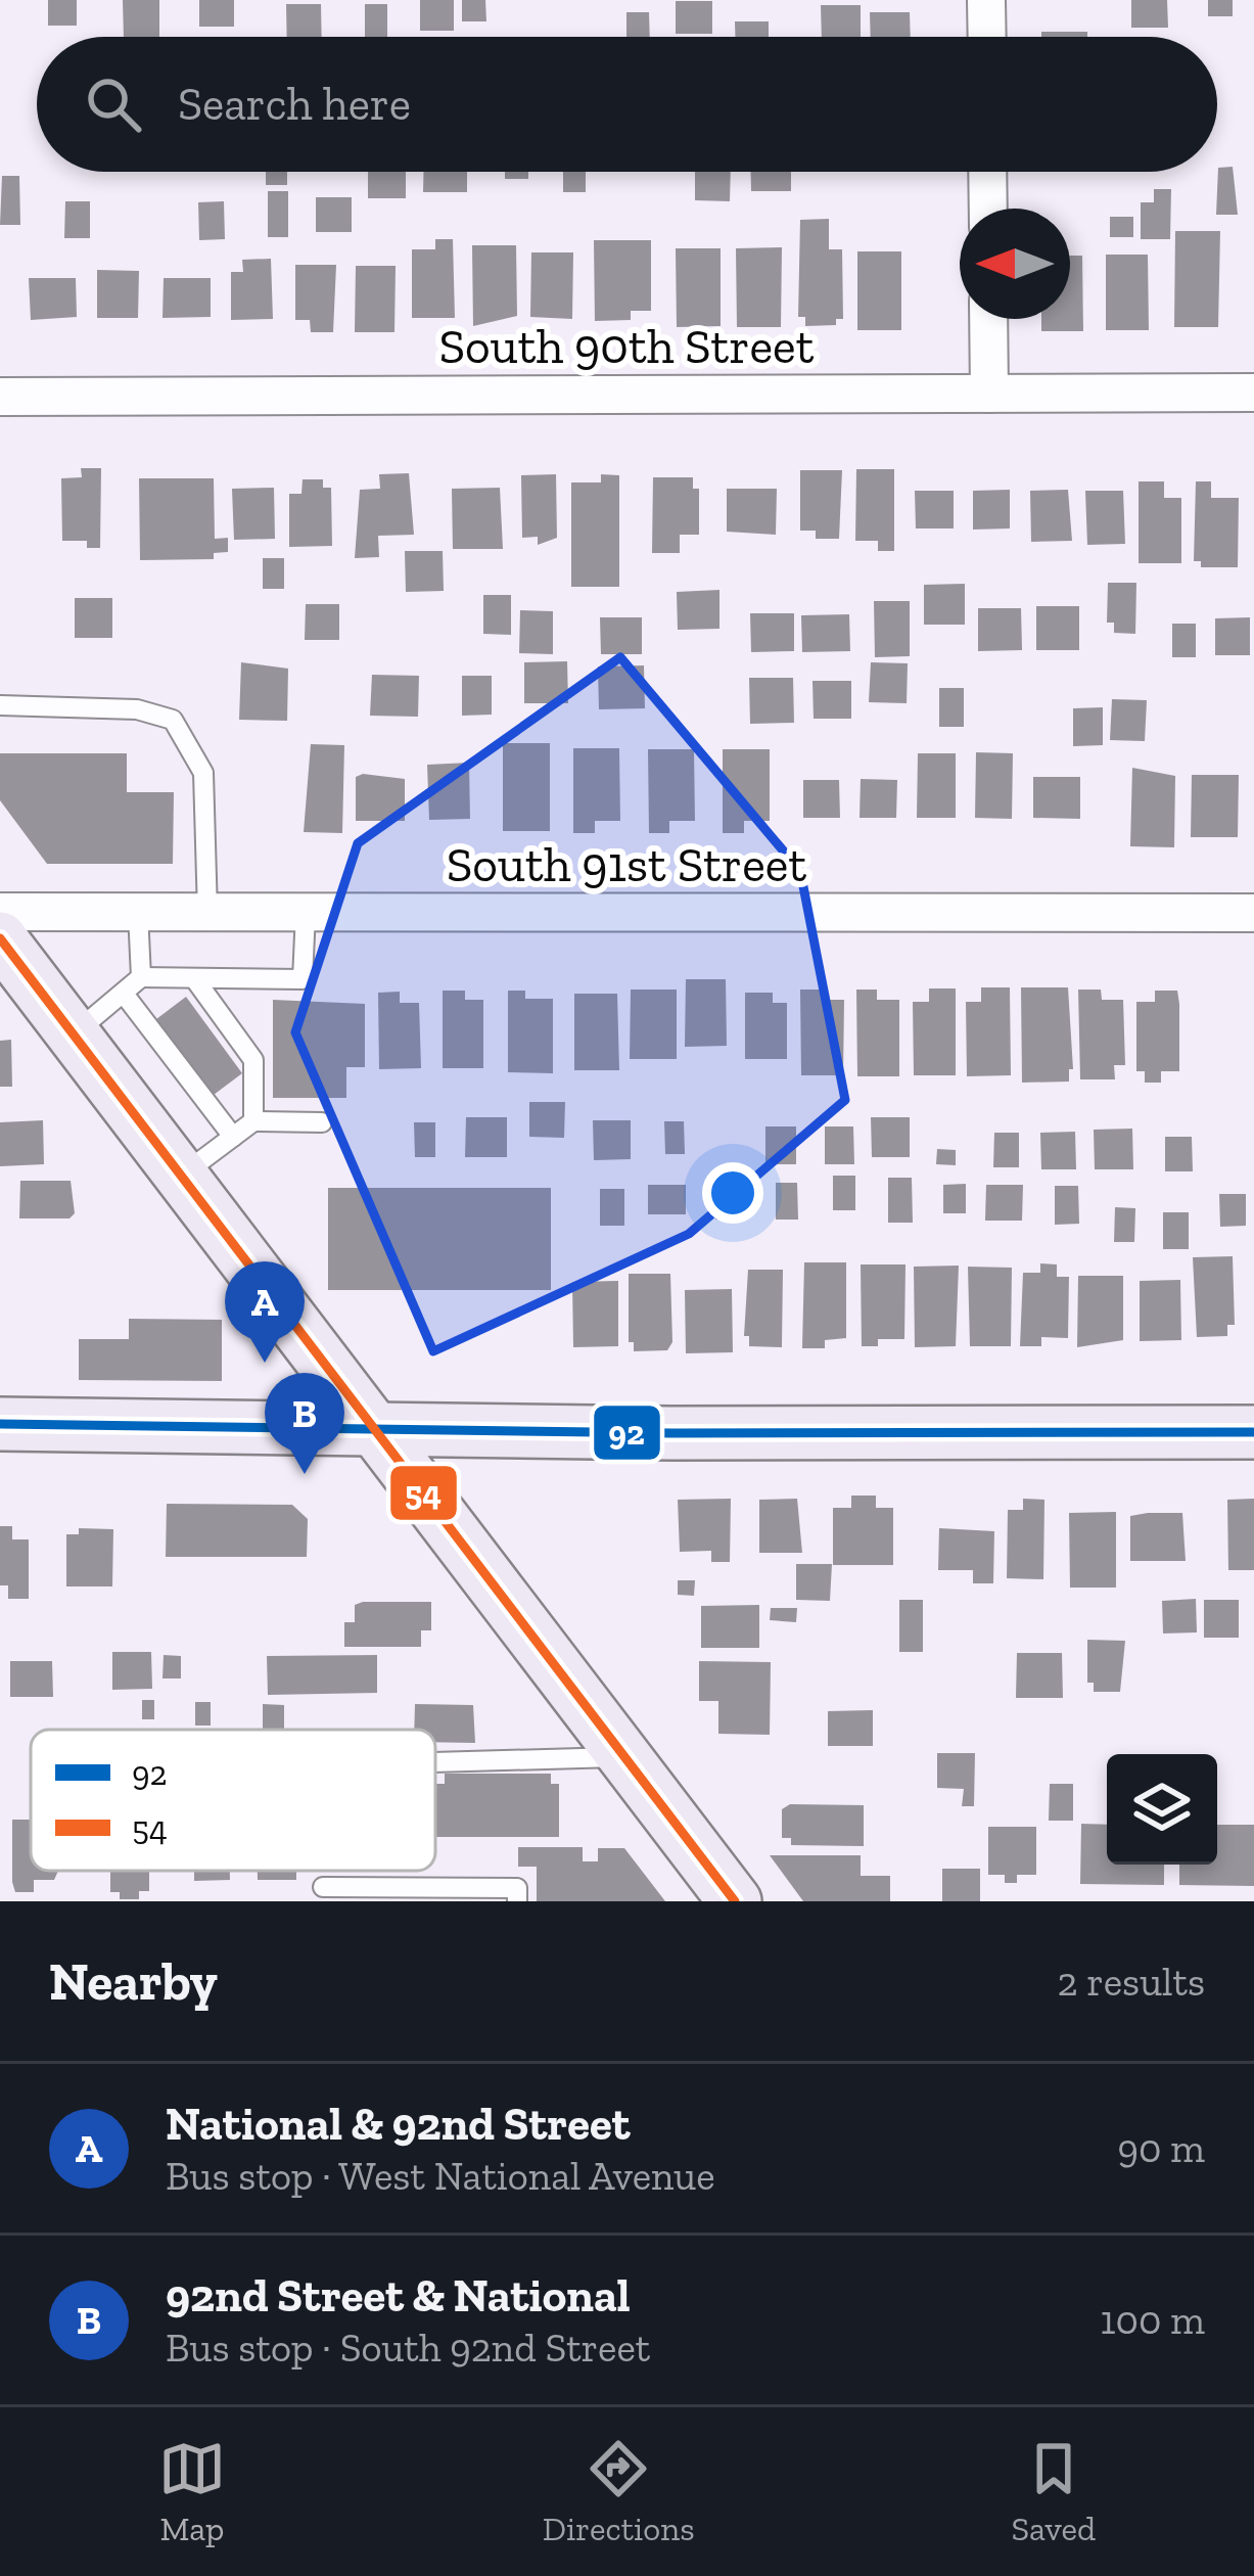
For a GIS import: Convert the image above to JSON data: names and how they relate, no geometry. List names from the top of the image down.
{
  "streets": {
    "street": ["South 90th Street", "South 91st Street"]
  },
  "lines": ["transit line 54", "transit line 92"],
  "legend": ["92", "54"],
  "north": "left",
  "page": {
    "search": "Search here",
    "pins": ["A", "B"],
    "heading": ["Nearby", "2 results"],
    "list": [
      {
        "mark": "A",
        "name": "National & 92nd Street",
        "note": "Bus stop · West National Avenue",
        "value": "90 m"
      },
      {
        "mark": "B",
        "name": "92nd Street & National",
        "note": "Bus stop · South 92nd Street",
        "value": "100 m"
      }
    ],
    "nav": ["Map", "Directions", "Saved"]
  }
}
